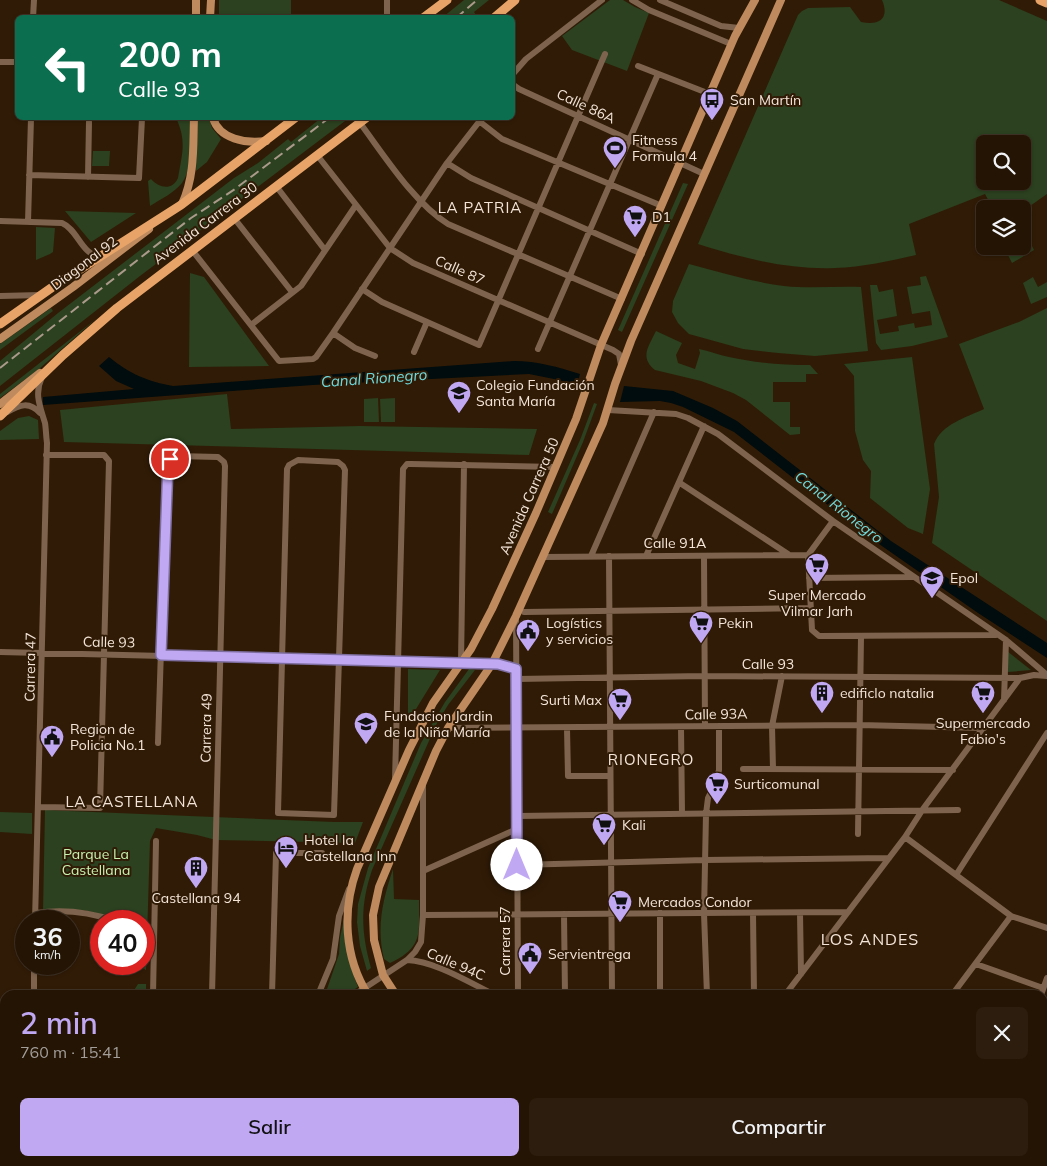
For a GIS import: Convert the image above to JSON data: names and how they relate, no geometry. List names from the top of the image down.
{
  "streets": {
    "highway": ["Avenida Carrera 30"],
    "main road": ["Diagonal 92", "Avenida Carrera 50"],
    "street": [
      "Calle 86A",
      "Calle 87",
      "Calle 91A",
      "Calle 93",
      "Carrera 47",
      "Calle 93A",
      "Carrera 49",
      "Carrera 57",
      "Calle 94C"
    ]
  },
  "crossings": [
    ["Calle 86A", "Avenida Carrera 50"],
    ["Avenida Carrera 30", "Diagonal 92"],
    ["Avenida Carrera 30", "Calle 87"],
    ["Avenida Carrera 30", "Carrera 47"],
    ["Calle 87", "Avenida Carrera 50"],
    ["Avenida Carrera 50", "Calle 93"],
    ["Calle 93", "Carrera 47"],
    ["Calle 93", "Carrera 49"],
    ["Calle 93", "Carrera 57"],
    ["Calle 93A", "Carrera 57"]
  ],
  "districts": [
    "LA PATRIA",
    "RIONEGRO",
    "LA CASTELLANA",
    "LOS ANDES"
  ],
  "water": ["Canal Rionegro"],
  "parks": ["Parque La Castellana"],
  "places": {
    "bus stop": ["San Martín"],
    "sports": ["Fitness Formula 4"],
    "supermarket": [
      "D1",
      "Super Mercado Vilmar Jarh",
      "Pekin",
      "Supermercado Fabio's",
      "Surti Max",
      "Surticomunal",
      "Kali",
      "Mercados Condor"
    ],
    "school or university": ["Colegio Fundación Santa María", "Epol", "Fundacion Jardin de la Niña María"],
    "public building": ["Logístics y servicios", "Region de Policia No.1", "Servientrega"],
    "building": ["edificlo natalia", "Castellana 94"],
    "hotel": ["Hotel la Castellana Inn"]
  },
  "page": {
    "turn": ["200 m", "Calle 93"],
    "speed": "36 km/h",
    "limit": "40",
    "heading": ["2 min", "760 m · 15:41"],
    "buttons": ["Salir", "Compartir"]
  }
}
